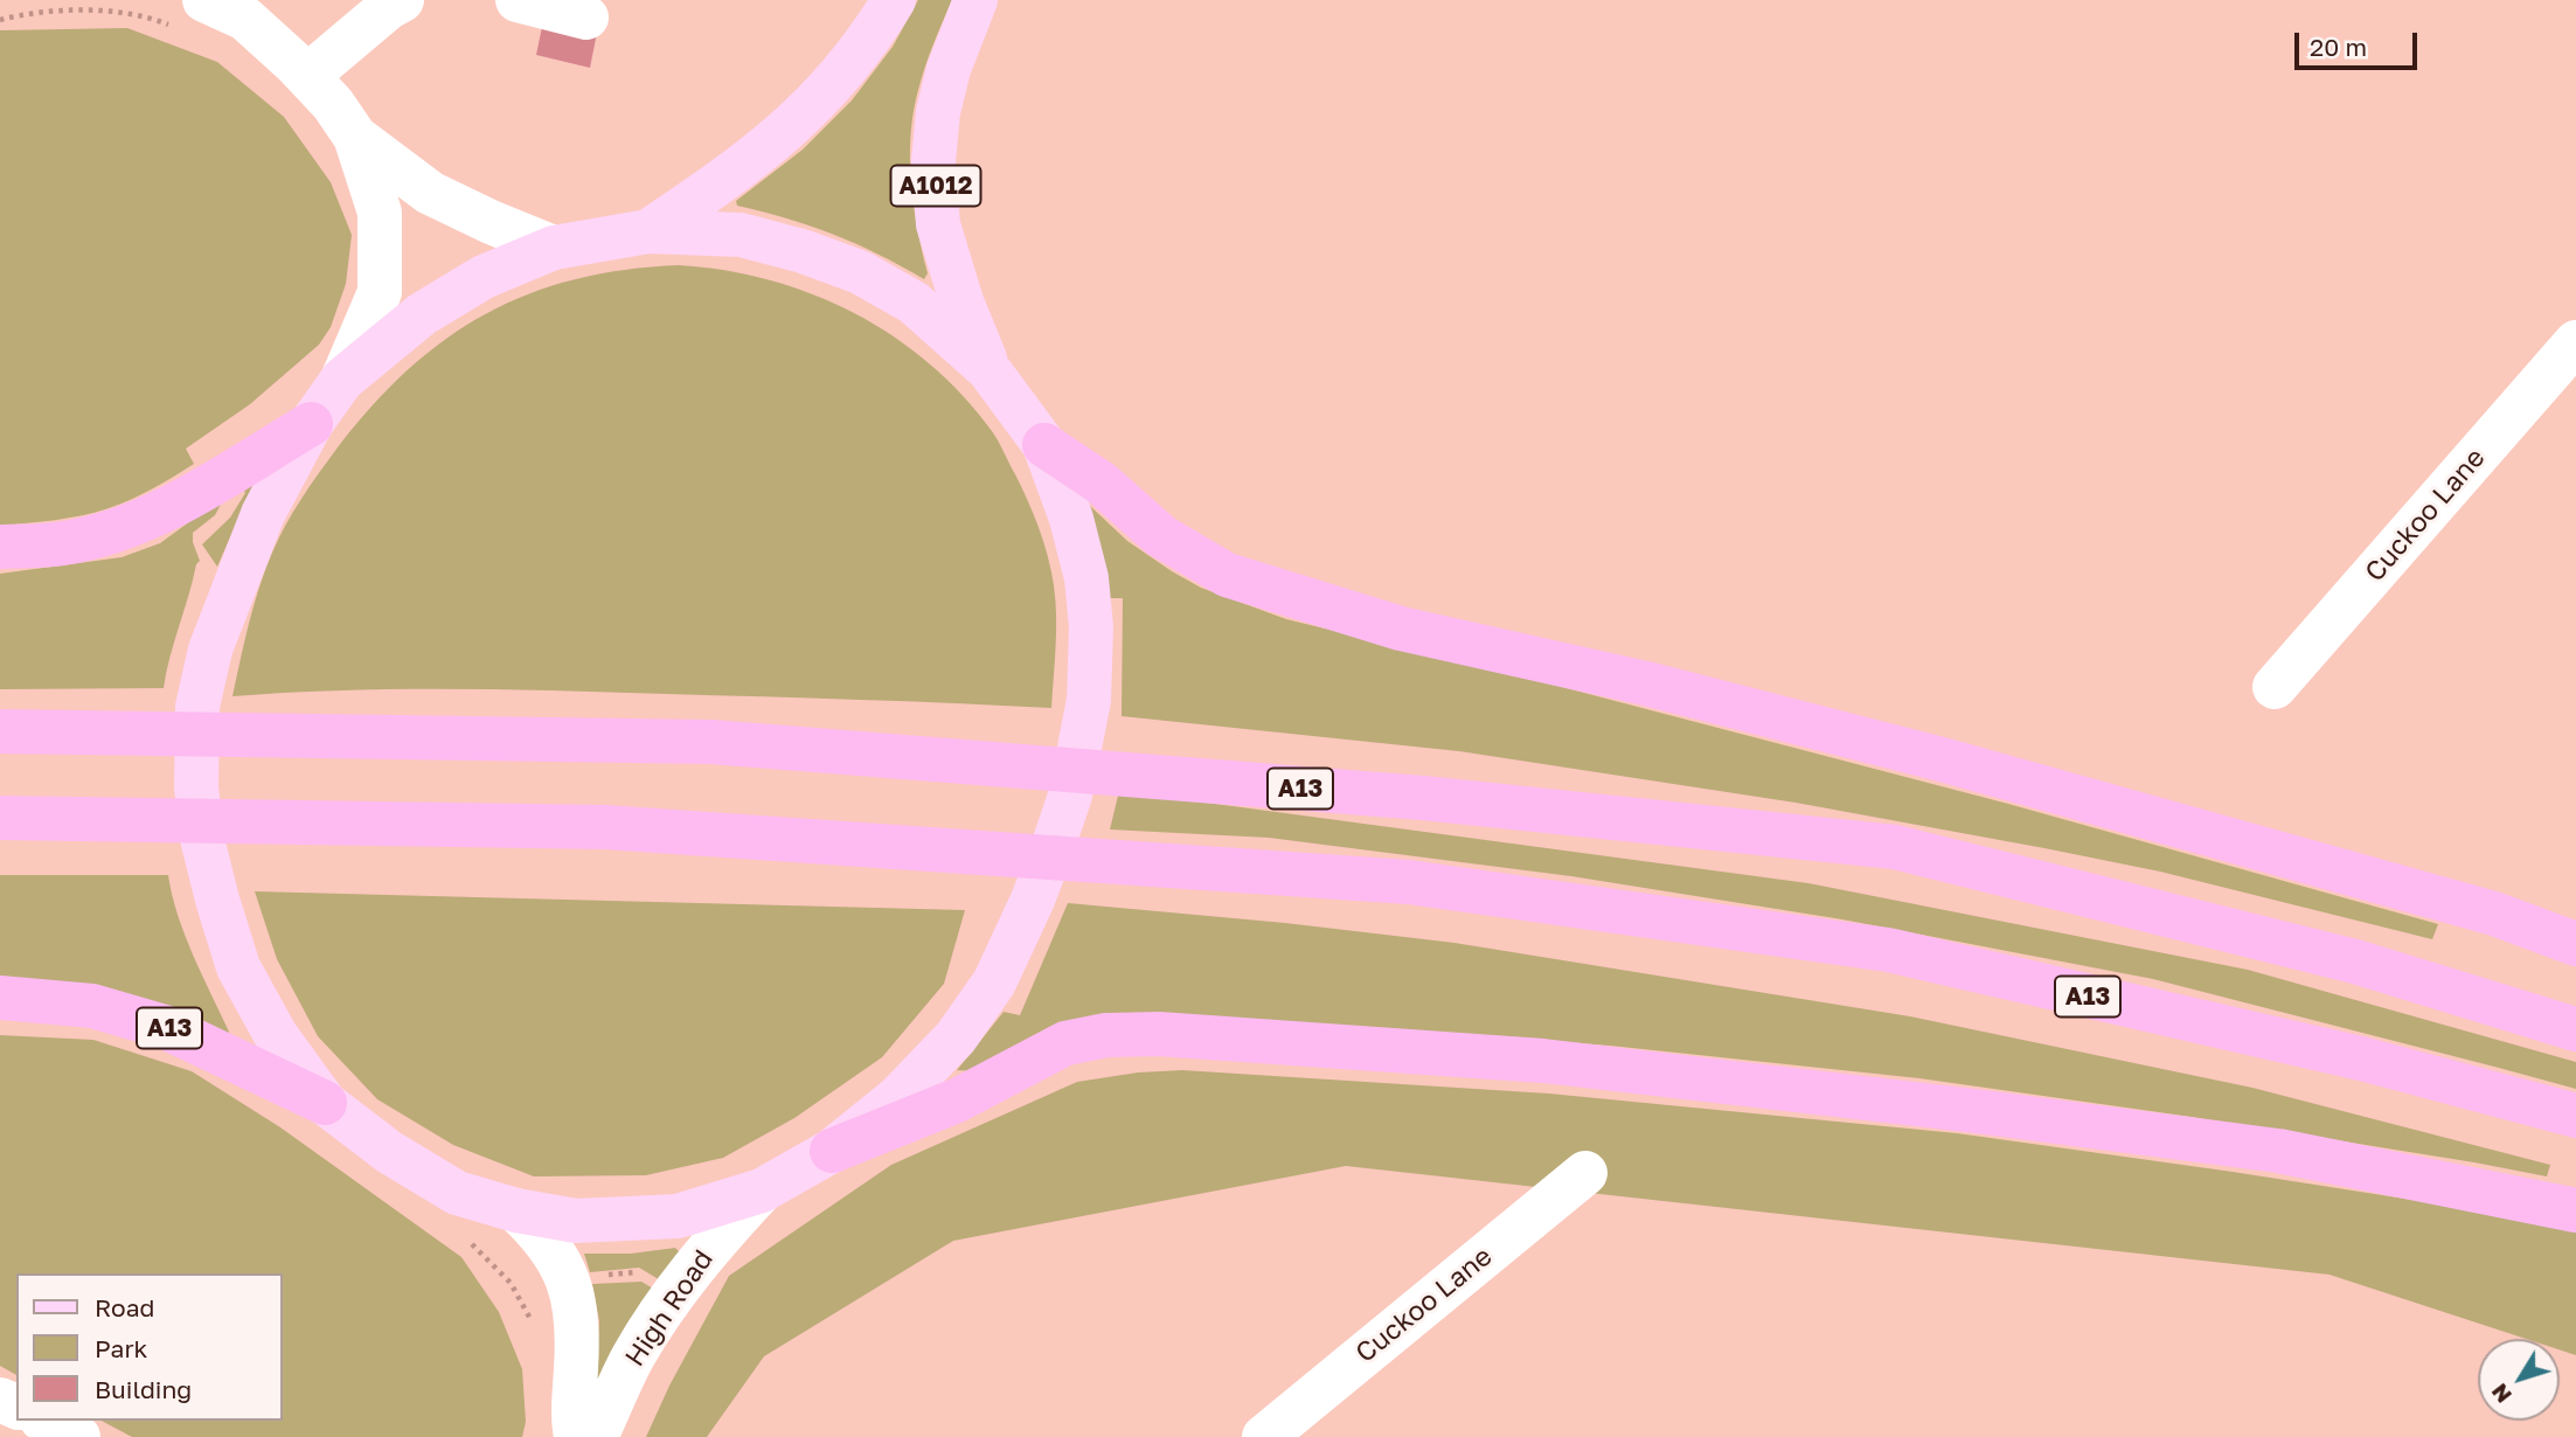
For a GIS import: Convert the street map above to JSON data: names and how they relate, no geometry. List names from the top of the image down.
{
  "streets": {
    "highway": ["A13"],
    "main road": ["A1012"],
    "street": ["Cuckoo Lane", "High Road"]
  },
  "legend": ["Road", "Park", "Building"],
  "scale_bar": "20 m",
  "north": "bottom left"
}
